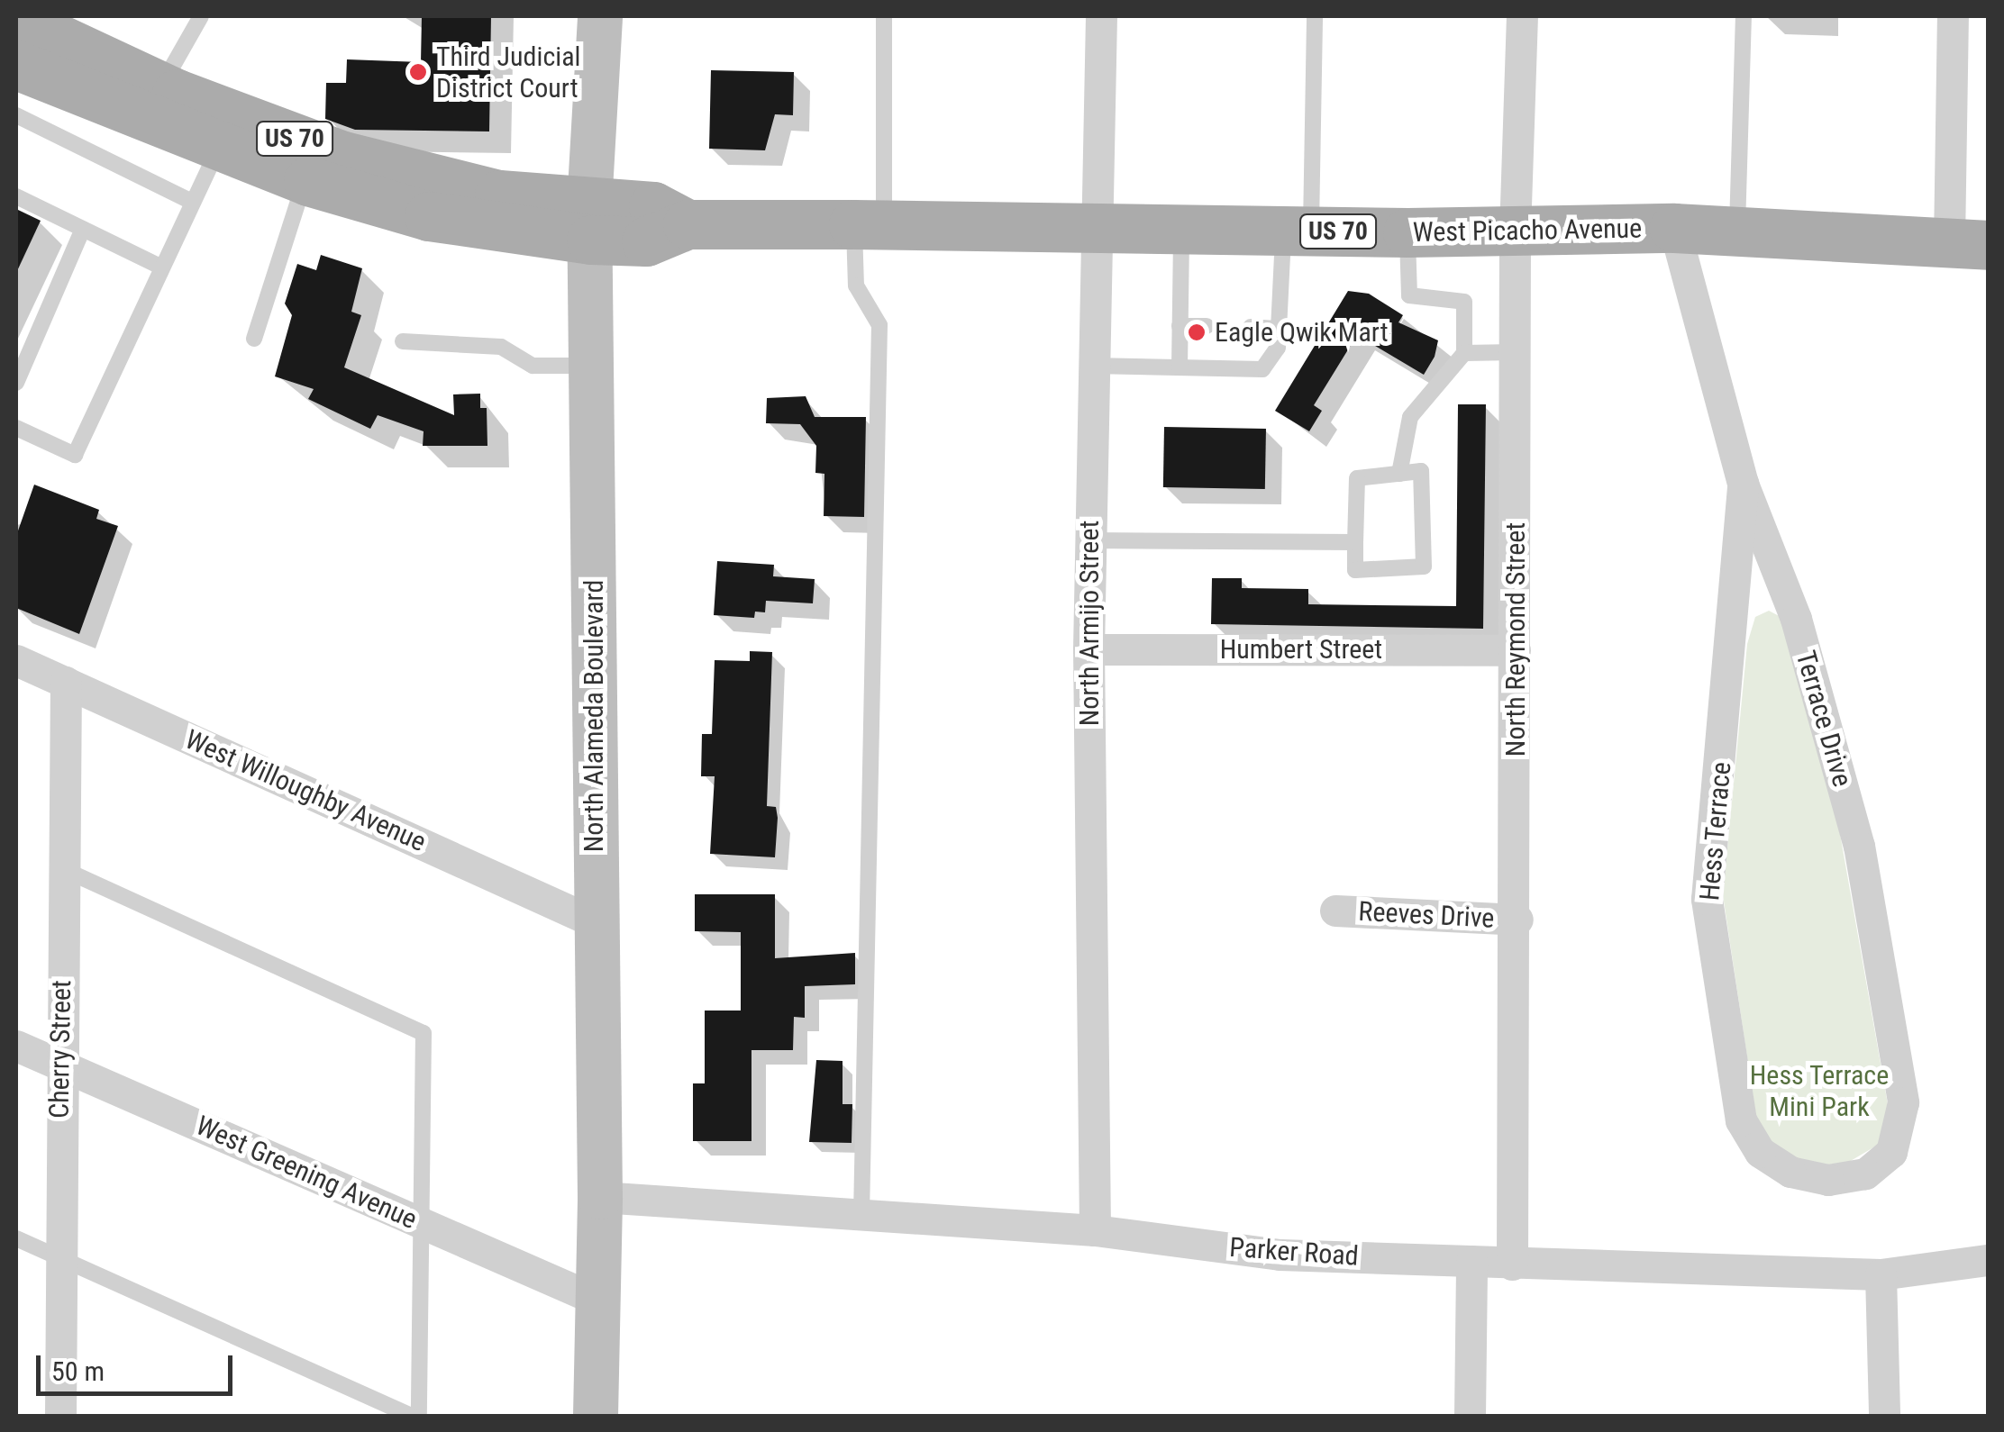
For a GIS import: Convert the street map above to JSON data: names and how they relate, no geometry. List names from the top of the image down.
{
  "streets": {
    "main road": ["US 70", "West Picacho Avenue"],
    "street": [
      "North Armijo Street",
      "North Reymond Street",
      "Humbert Street",
      "North Alameda Boulevard",
      "Terrace Drive",
      "West Willoughby Avenue",
      "Hess Terrace",
      "Reeves Drive",
      "Cherry Street",
      "West Greening Avenue",
      "Parker Road"
    ]
  },
  "crossings": [
    ["West Picacho Avenue", "North Armijo Street"],
    ["West Picacho Avenue", "North Reymond Street"],
    ["West Picacho Avenue", "North Alameda Boulevard"],
    ["West Picacho Avenue", "Terrace Drive"],
    ["North Armijo Street", "Humbert Street"],
    ["North Armijo Street", "Parker Road"],
    ["North Reymond Street", "Humbert Street"],
    ["North Reymond Street", "Reeves Drive"],
    ["North Reymond Street", "Parker Road"],
    ["North Alameda Boulevard", "West Willoughby Avenue"],
    ["North Alameda Boulevard", "West Greening Avenue"],
    ["North Alameda Boulevard", "Parker Road"],
    ["Terrace Drive", "Hess Terrace"],
    ["West Willoughby Avenue", "Cherry Street"],
    ["Cherry Street", "West Greening Avenue"]
  ],
  "parks": ["Hess Terrace Mini Park"],
  "places": ["Third Judicial District Court", "Eagle Qwik Mart"],
  "scale_bar": "50 m"
}
